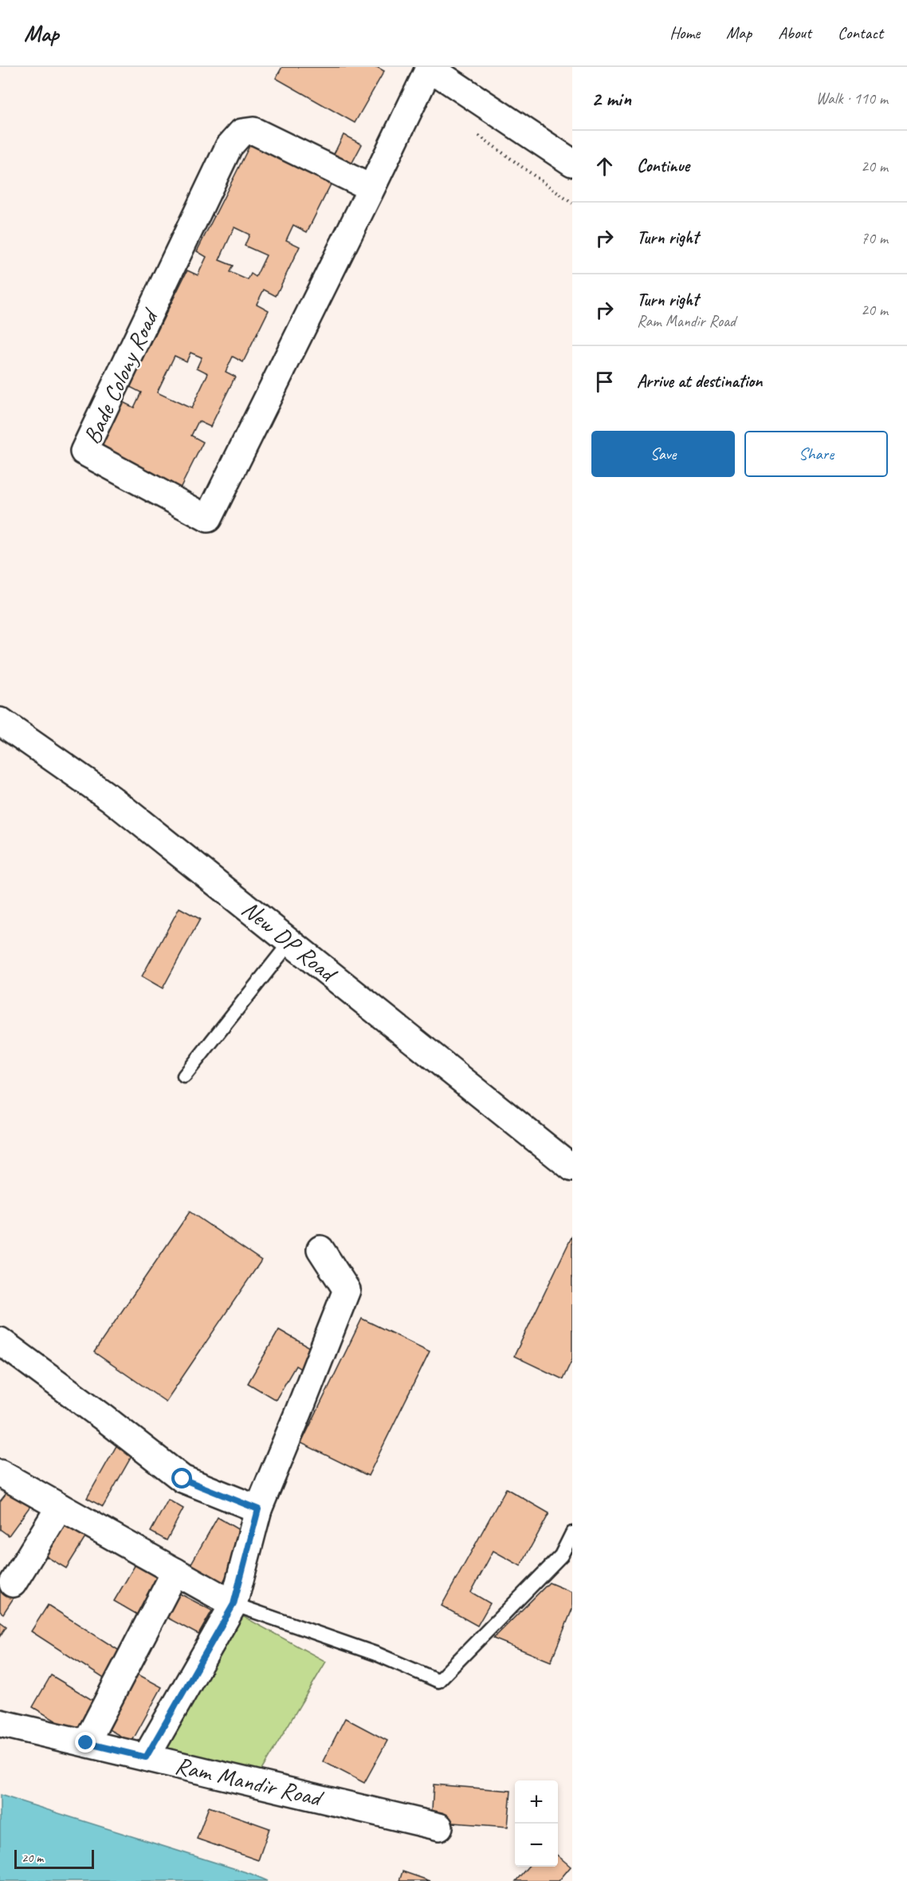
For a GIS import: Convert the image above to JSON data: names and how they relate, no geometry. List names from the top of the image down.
{
  "streets": {
    "street": ["Bade Colony Road", "New DP Road", "Ram Mandir Road"]
  },
  "scale_bar": "20 m",
  "page": {
    "header": "Map",
    "nav": [
      "Home",
      "Map",
      "About",
      "Contact"
    ],
    "heading": ["2 min", "Walk · 110 m"],
    "list": [
      ["Continue", "20 m"],
      ["Turn right", "70 m"],
      ["Turn right", "Ram Mandir Road", "20 m"],
      "Arrive at destination"
    ],
    "buttons": ["Save", "Share"],
    "map_buttons": ["+", "−"],
    "scale": "20 m"
  }
}
